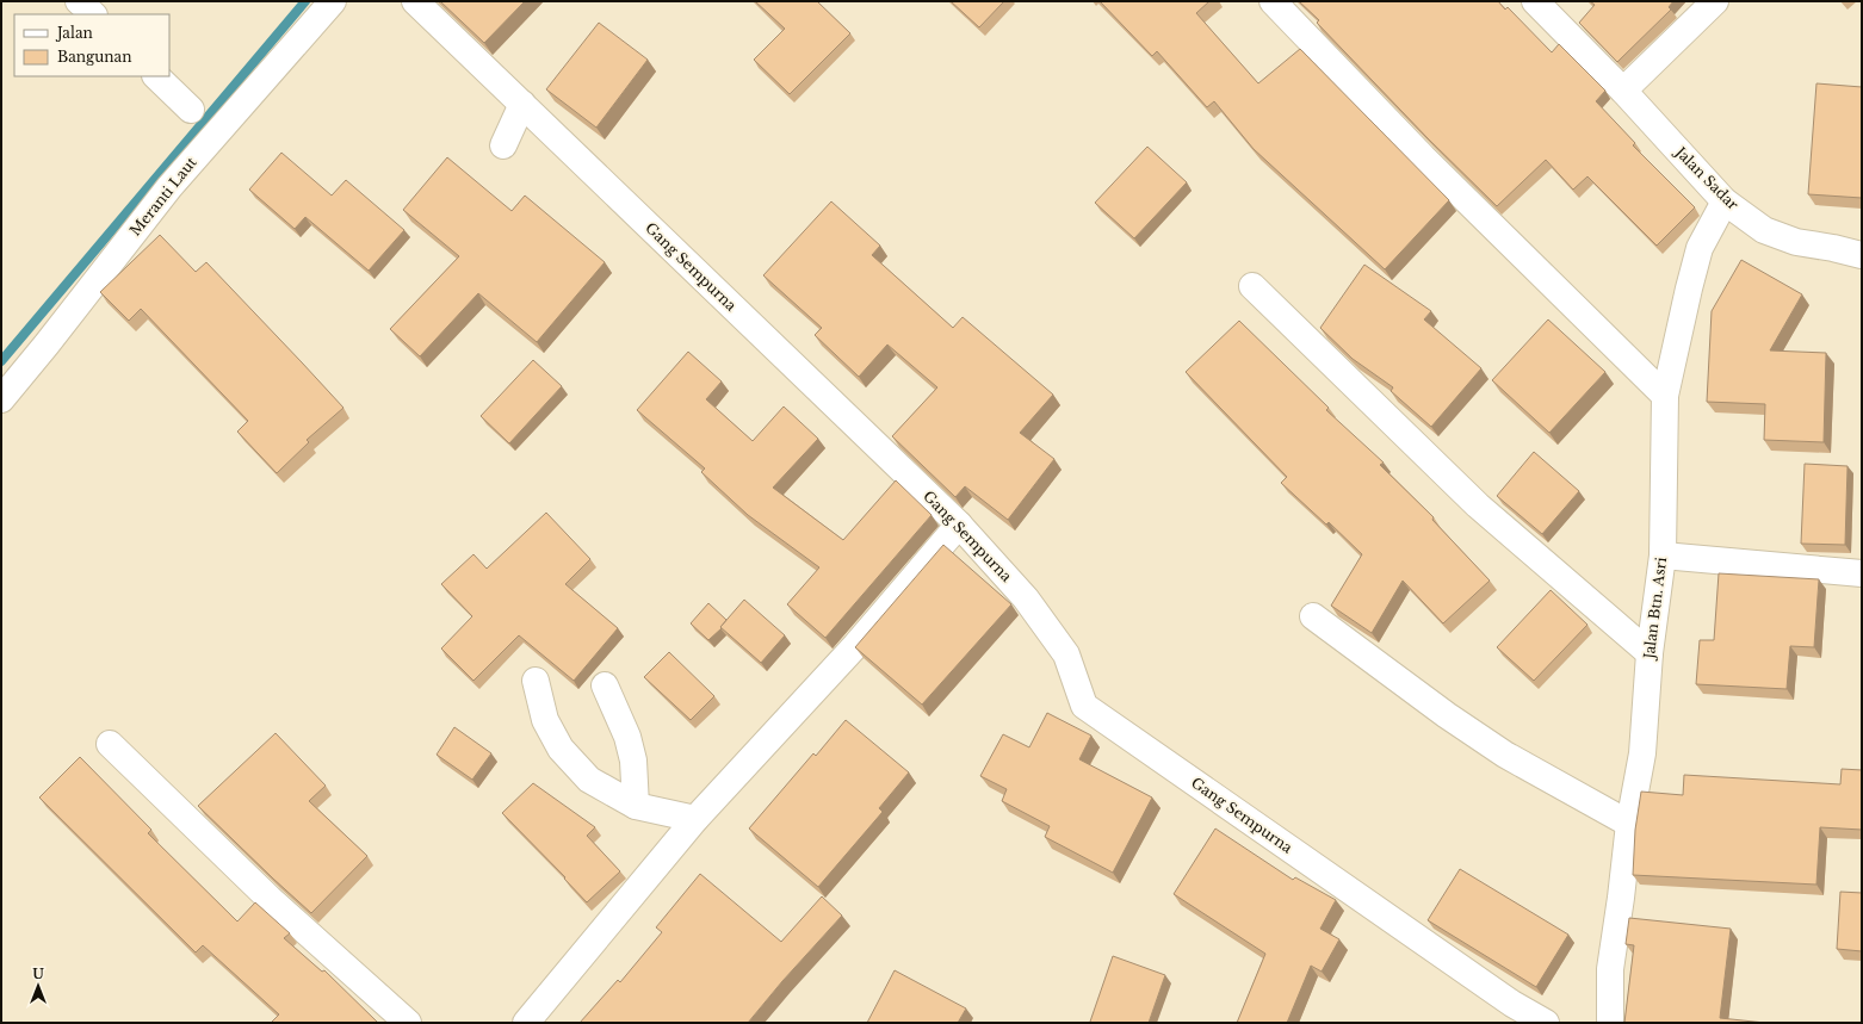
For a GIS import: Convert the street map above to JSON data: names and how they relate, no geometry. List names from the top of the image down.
{
  "streets": {
    "street": [
      "Jalan Sadar",
      "Meranti Laut",
      "Gang Sempurna",
      "Jalan Btn. Asri"
    ]
  },
  "crossings": [
    ["Jalan Sadar", "Jalan Btn. Asri"]
  ],
  "legend": ["Jalan", "Bangunan"],
  "north": "top"
}
